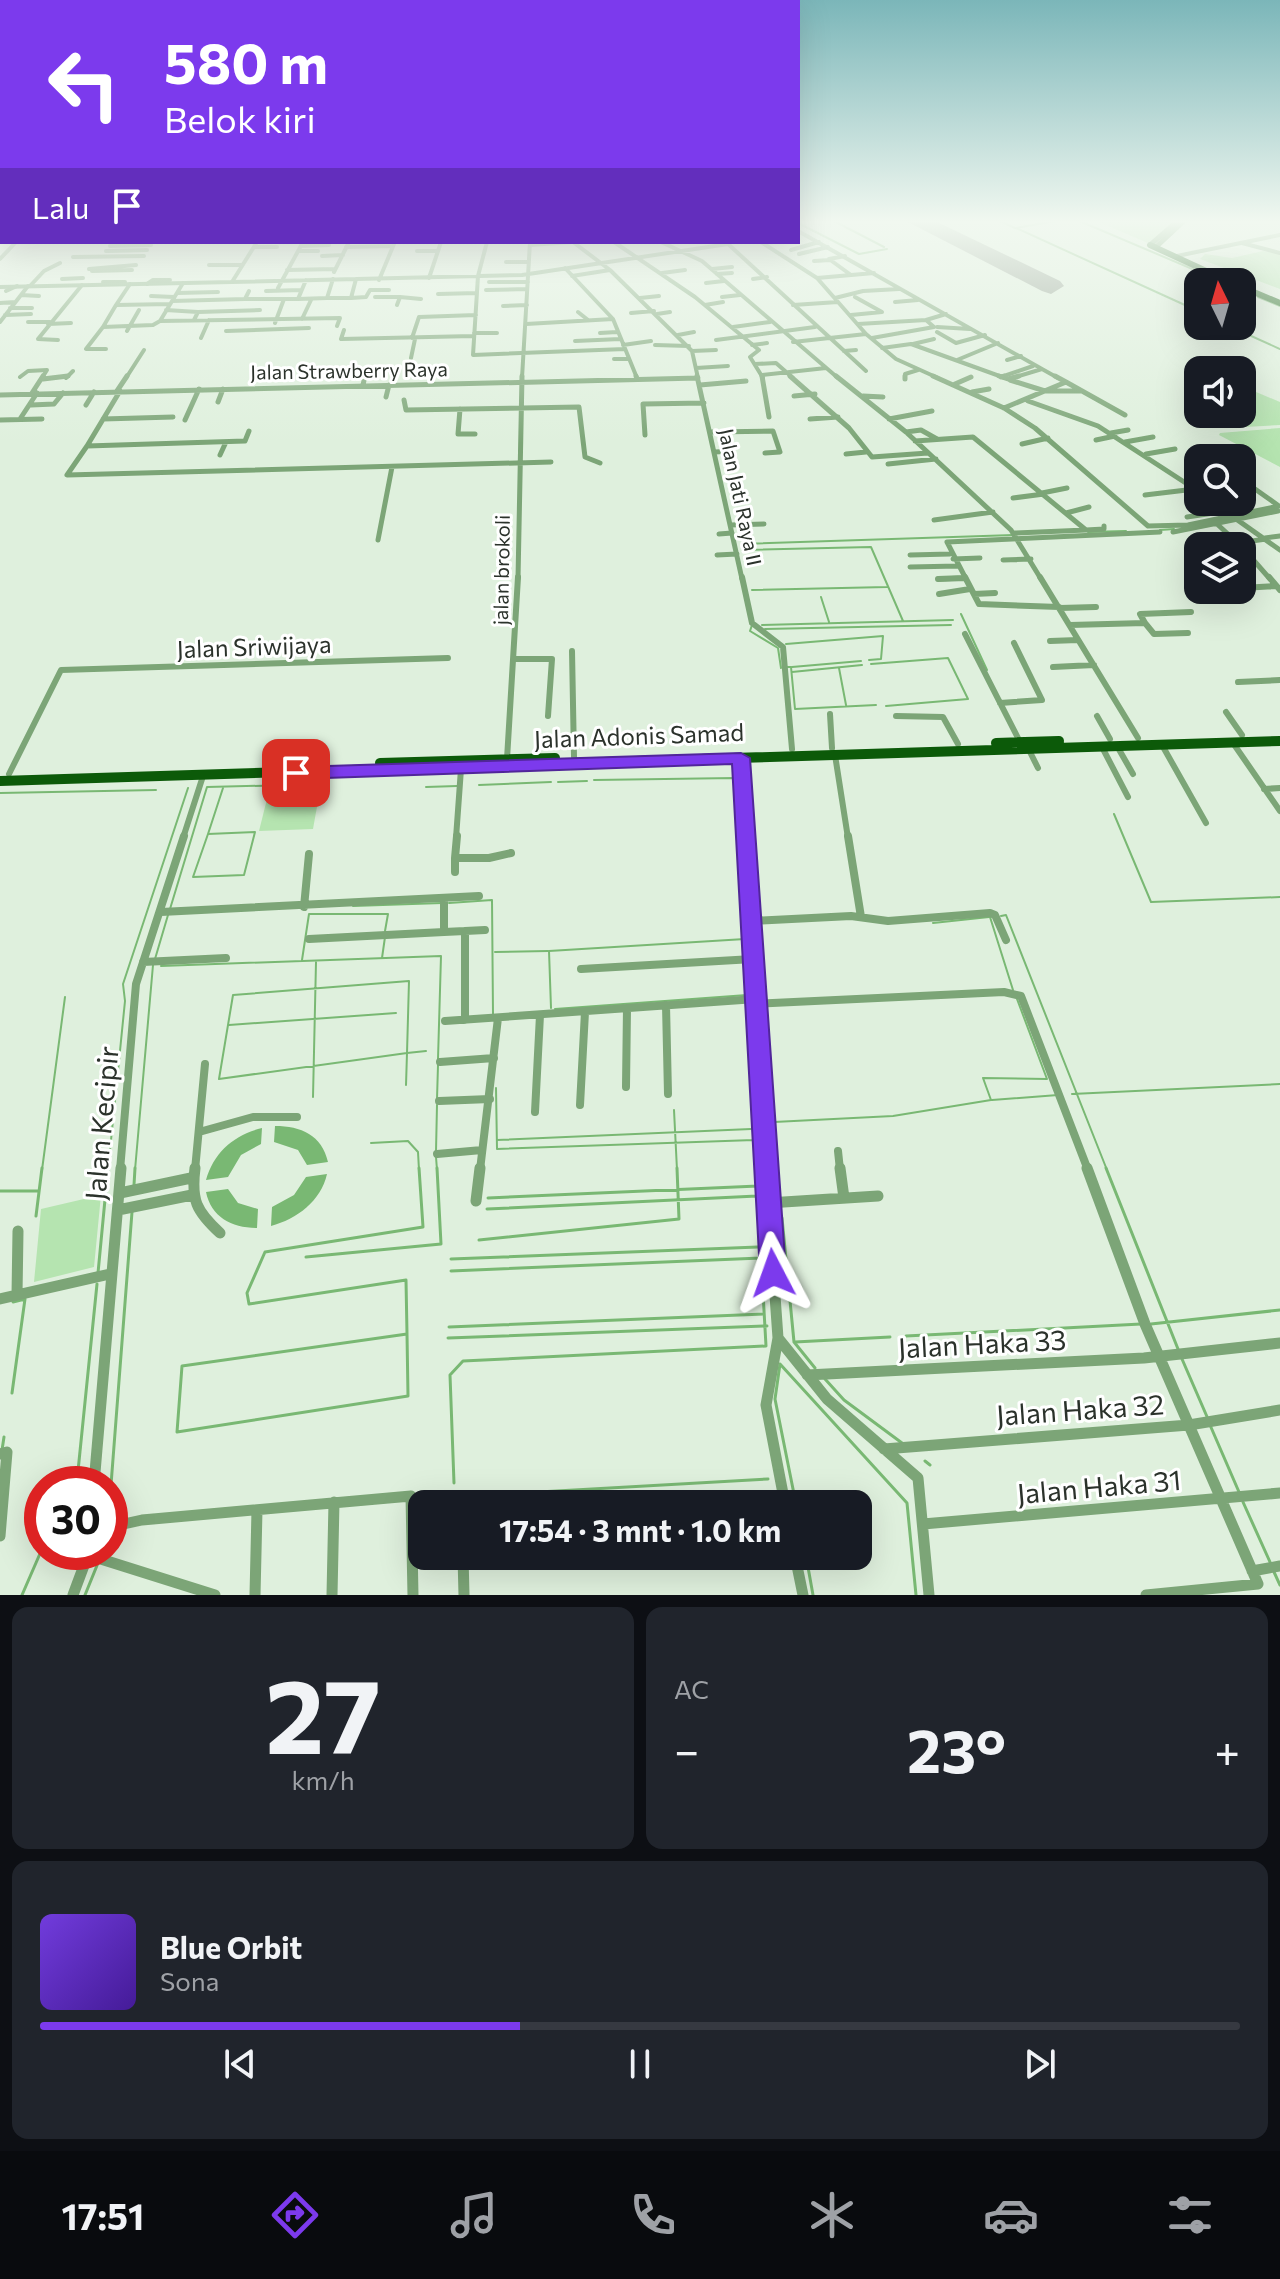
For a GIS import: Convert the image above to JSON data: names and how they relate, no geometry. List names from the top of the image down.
{
  "streets": {
    "highway": ["Jalan Adonis Samad"],
    "street": [
      "Jalan Strawberry Raya",
      "Jalan Jati Raya II",
      "jalan brokoli",
      "Jalan Sriwijaya",
      "Jalan Kecipir",
      "Jalan Haka 33",
      "Jalan Haka 32",
      "Jalan Haka 31"
    ]
  },
  "crossings": [
    ["Jalan Strawberry Raya", "Jalan Jati Raya II"],
    ["Jalan Strawberry Raya", "jalan brokoli"],
    ["Jalan Jati Raya II", "Jalan Adonis Samad"],
    ["jalan brokoli", "Jalan Adonis Samad"],
    ["Jalan Sriwijaya", "Jalan Adonis Samad"]
  ],
  "north": "top",
  "page": {
    "turn": ["580 m", "Belok kiri"],
    "then": "Lalu",
    "limit": "30",
    "trip": "17:54 · 3 mnt · 1.0 km",
    "tile": [
      ["27", "km/h"],
      "AC"
    ],
    "heat": ["−", "23°", "+"],
    "song": ["Blue Orbit", "Sona"],
    "tabs": "17:51"
  }
}
